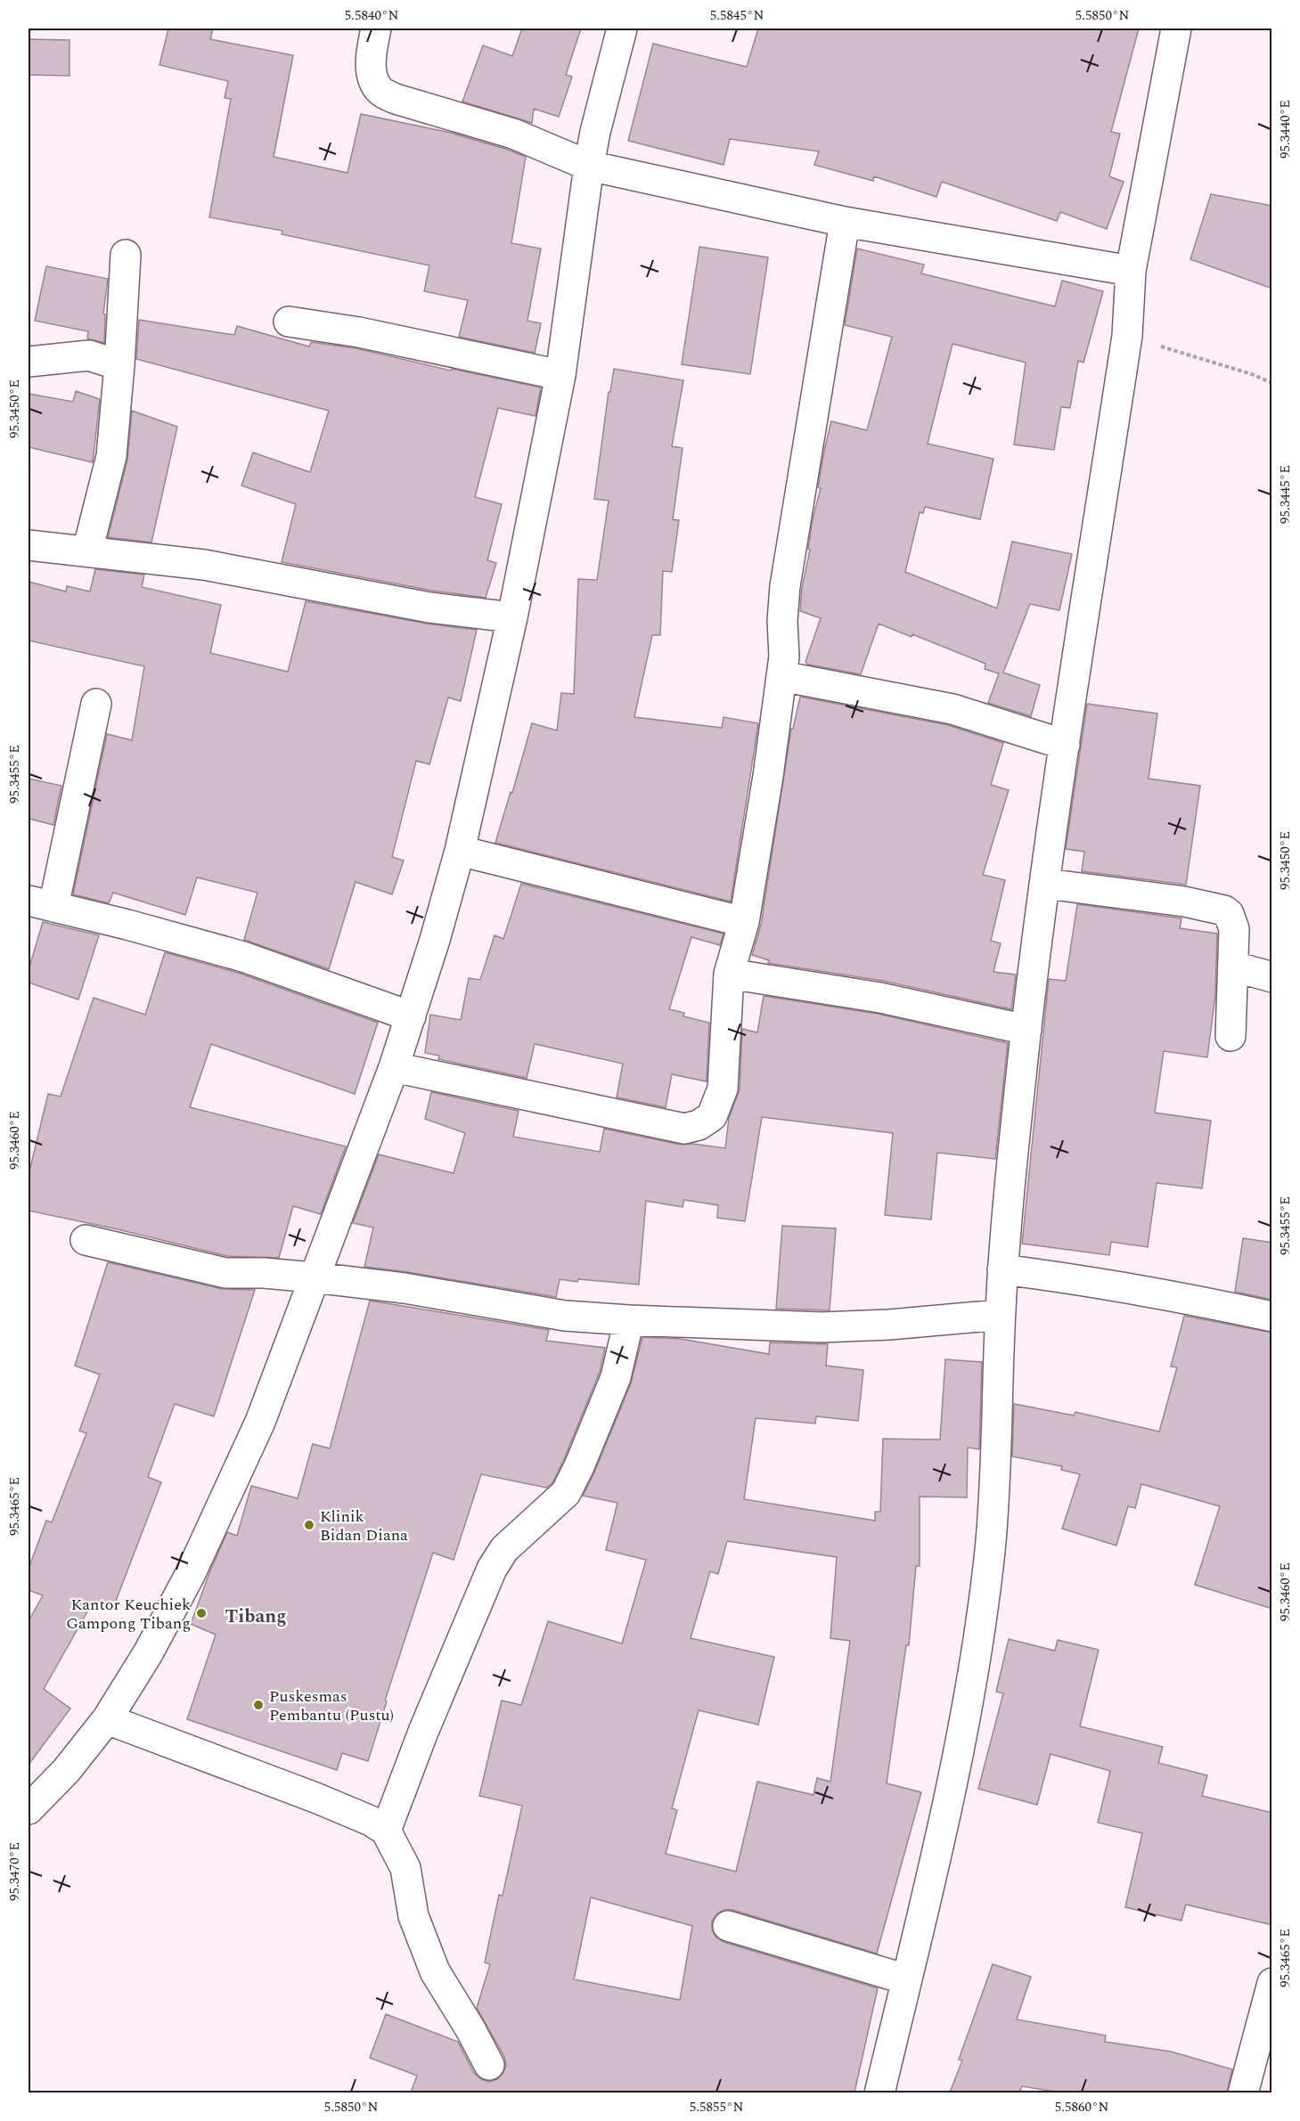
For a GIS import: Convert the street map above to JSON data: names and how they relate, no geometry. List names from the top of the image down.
{
  "districts": ["Tibang"],
  "places": ["Klinik Bidan Diana", "Kantor Keuchiek Gampong Tibang", "Puskesmas Pembantu (Pustu)"],
  "coordinates": [
    "5.5840°N",
    "5.5845°N",
    "5.5850°N",
    "95.3440°E",
    "95.3450°E",
    "95.3445°E",
    "95.3455°E",
    "95.3460°E",
    "95.3465°E",
    "95.3470°E",
    "5.5855°N",
    "5.5860°N"
  ]
}
